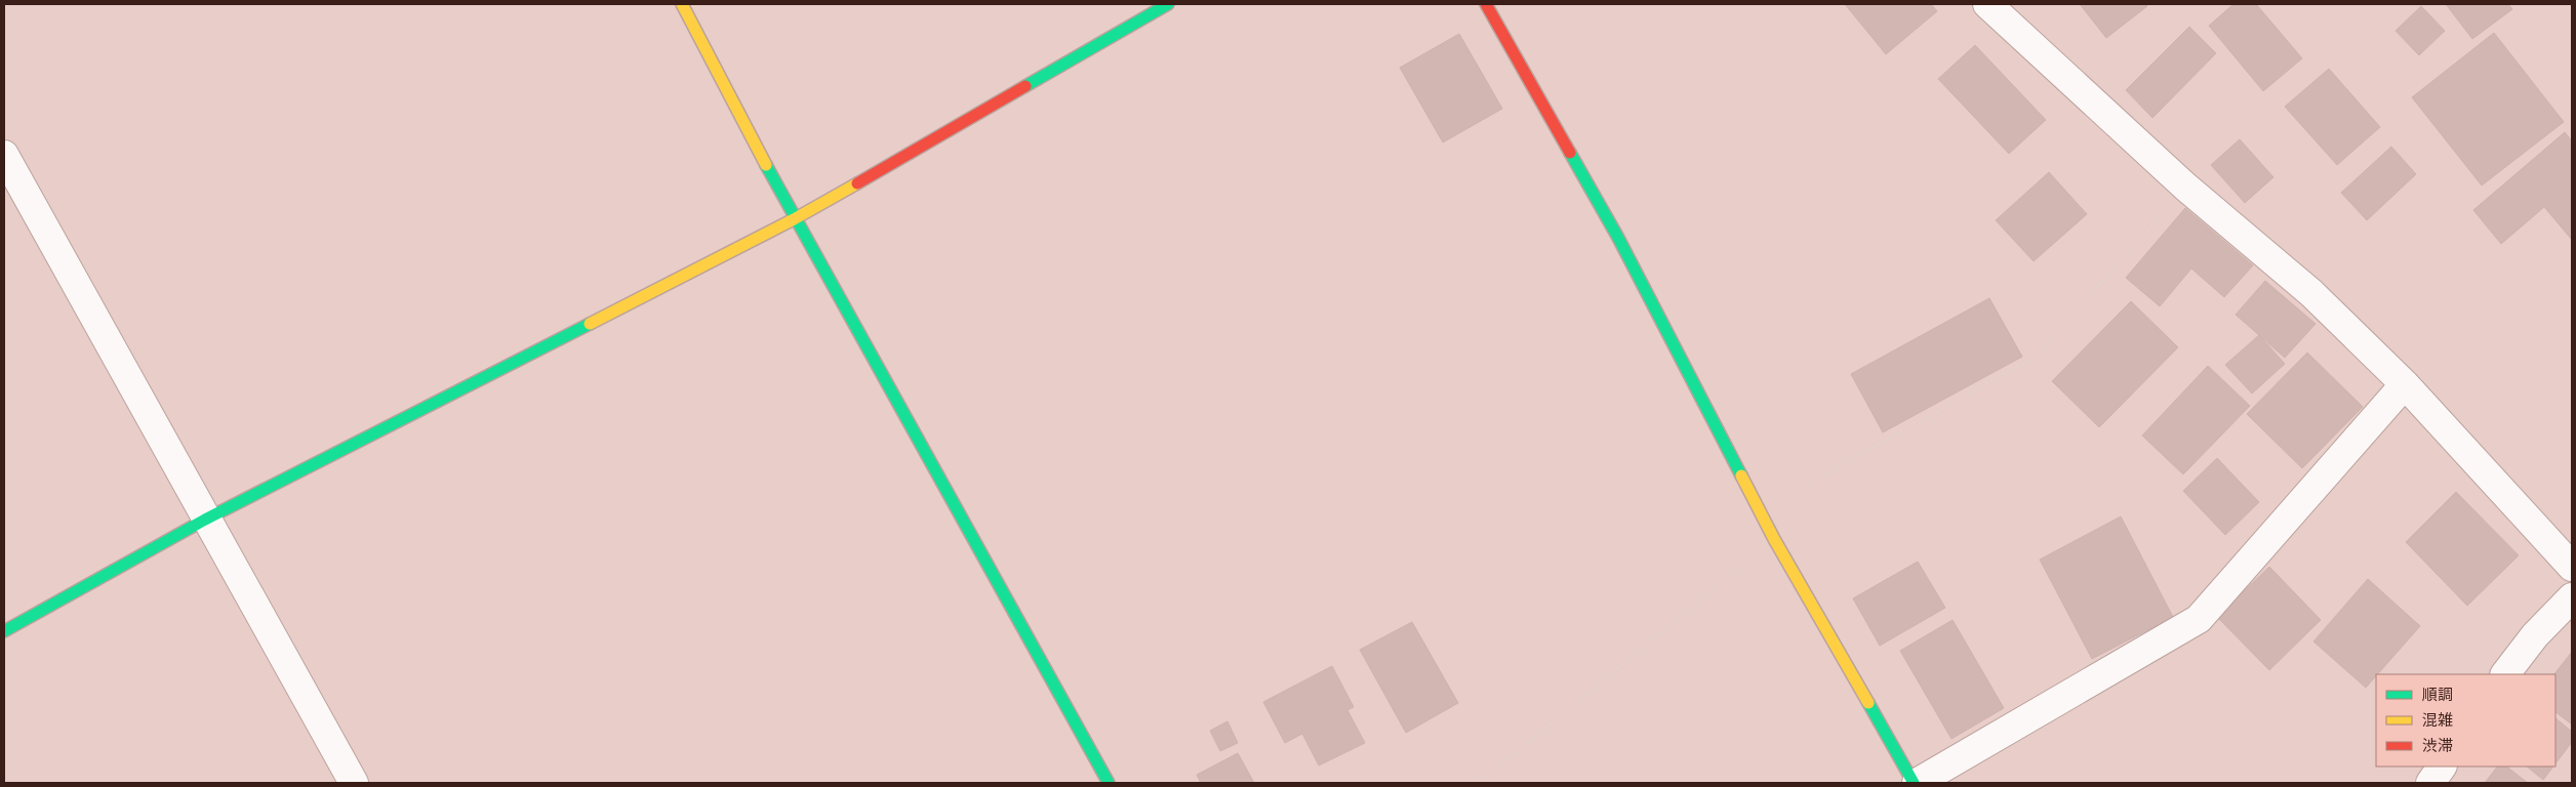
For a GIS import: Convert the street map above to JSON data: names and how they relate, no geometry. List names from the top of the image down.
{
  "legend": ["順調", "混雑", "渋滞"]
}
